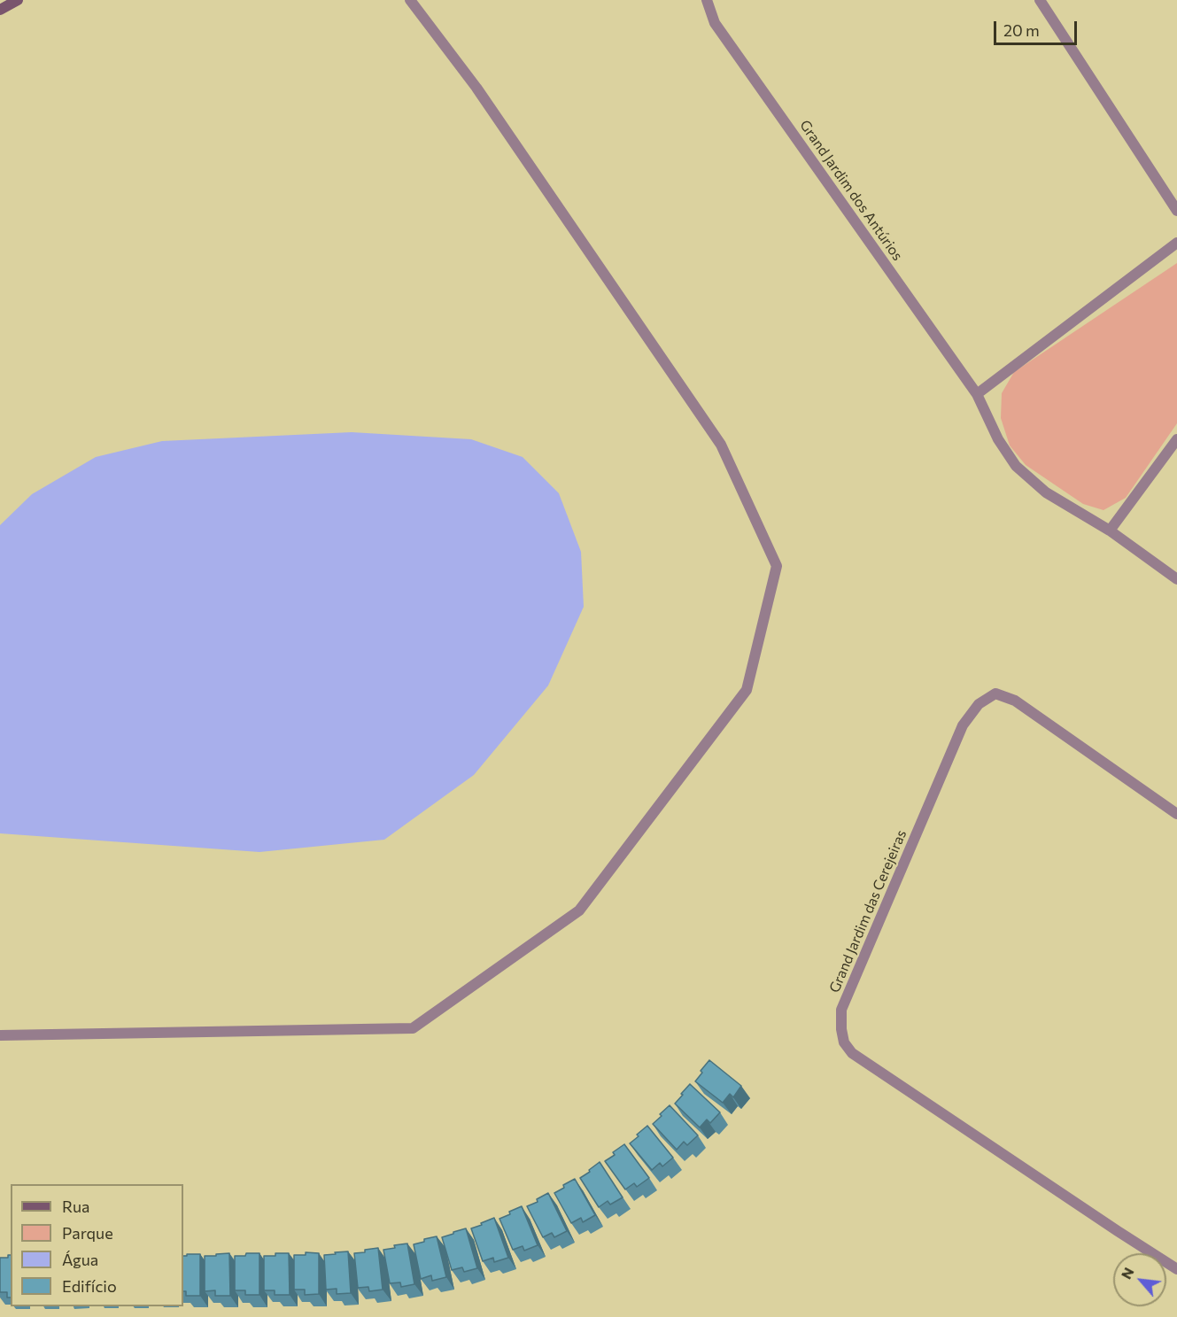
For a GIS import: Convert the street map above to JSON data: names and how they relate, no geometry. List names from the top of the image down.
{
  "streets": {
    "street": ["Grand Jardim dos Antúrios", "Grand Jardim das Cerejeiras"]
  },
  "legend": [
    "Rua",
    "Parque",
    "Água",
    "Edifício"
  ],
  "scale_bar": "20 m",
  "north": "top left"
}
